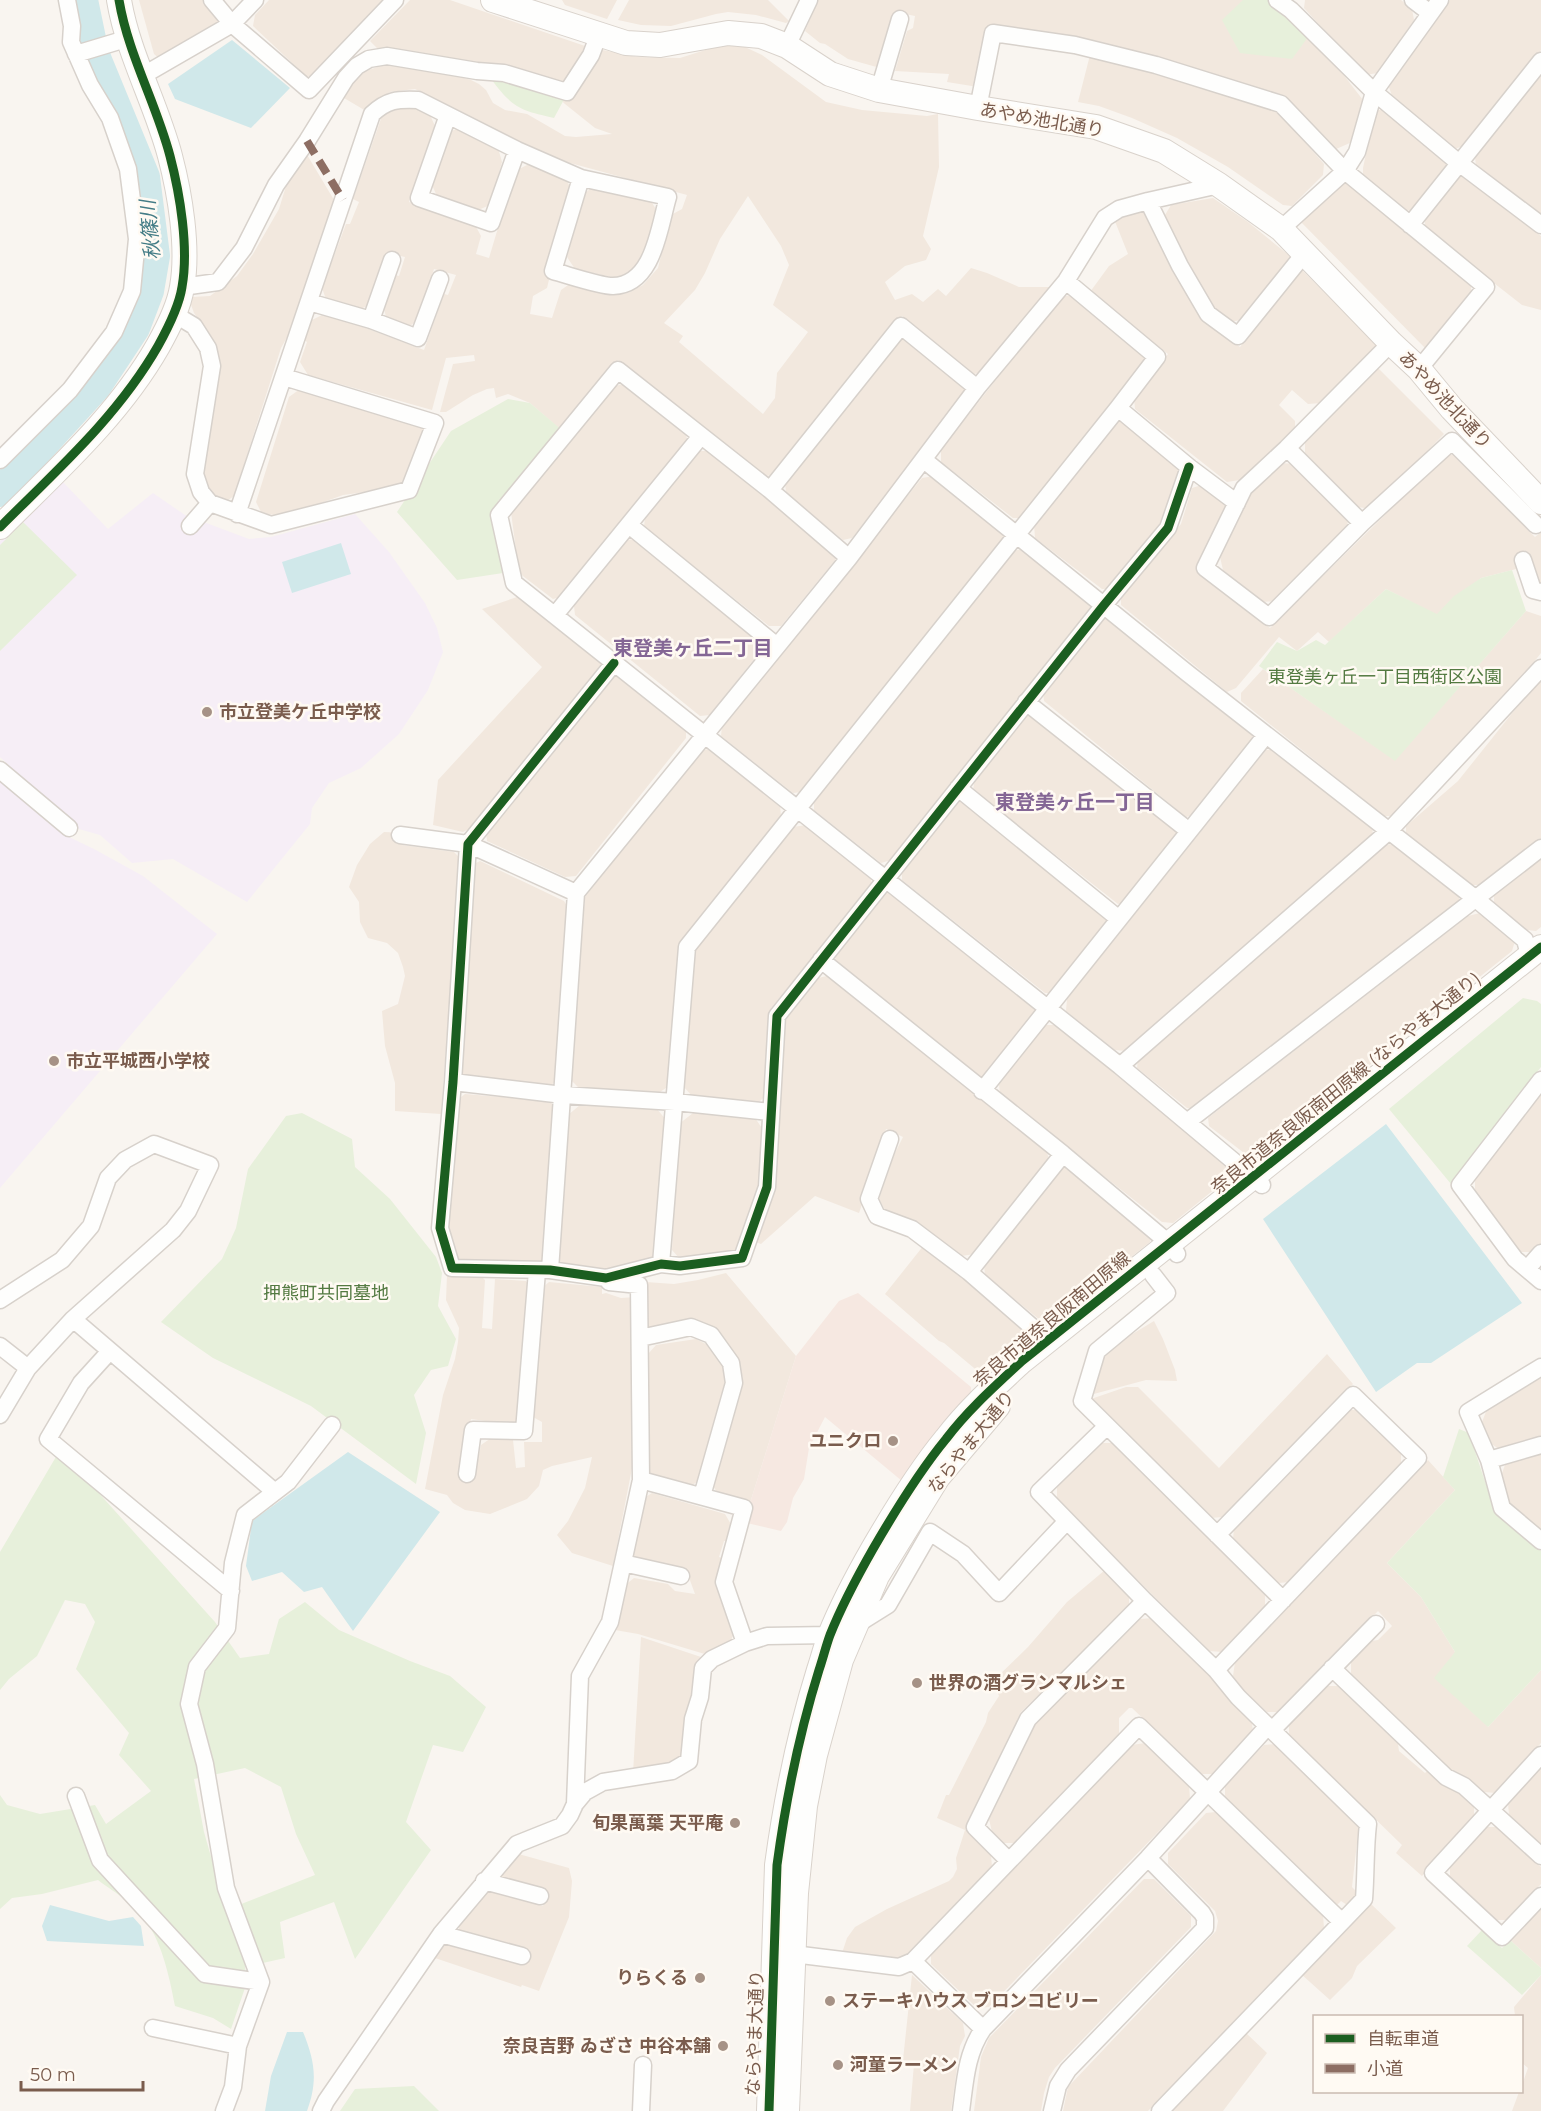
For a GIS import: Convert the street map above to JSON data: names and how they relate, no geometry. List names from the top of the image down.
{
  "streets": {
    "street": [
      "あやめ池北通り",
      "奈良市道奈良阪南田原線 (ならやま大通り)",
      "奈良市道奈良阪南田原線",
      "ならやま大通り"
    ]
  },
  "crossings": [
    ["奈良市道奈良阪南田原線 (ならやま大通り)", "奈良市道奈良阪南田原線"],
    ["奈良市道奈良阪南田原線 (ならやま大通り)", "ならやま大通り"],
    ["奈良市道奈良阪南田原線", "ならやま大通り"]
  ],
  "districts": ["東登美ヶ丘二丁目", "東登美ヶ丘一丁目"],
  "water": ["秋篠川"],
  "parks": ["東登美ヶ丘一丁目西街区公園", "押熊町共同墓地"],
  "places": [
    "市立登美ケ丘中学校",
    "市立平城西小学校",
    "ユニクロ",
    "世界の酒グランマルシェ",
    "旬果萬葉 天平庵",
    "りらくる",
    "ステーキハウス ブロンコビリー",
    "奈良吉野 ゐざさ 中谷本舗",
    "河童ラーメン"
  ],
  "legend": ["自転車道", "小道"],
  "scale_bar": "50 m"
}
